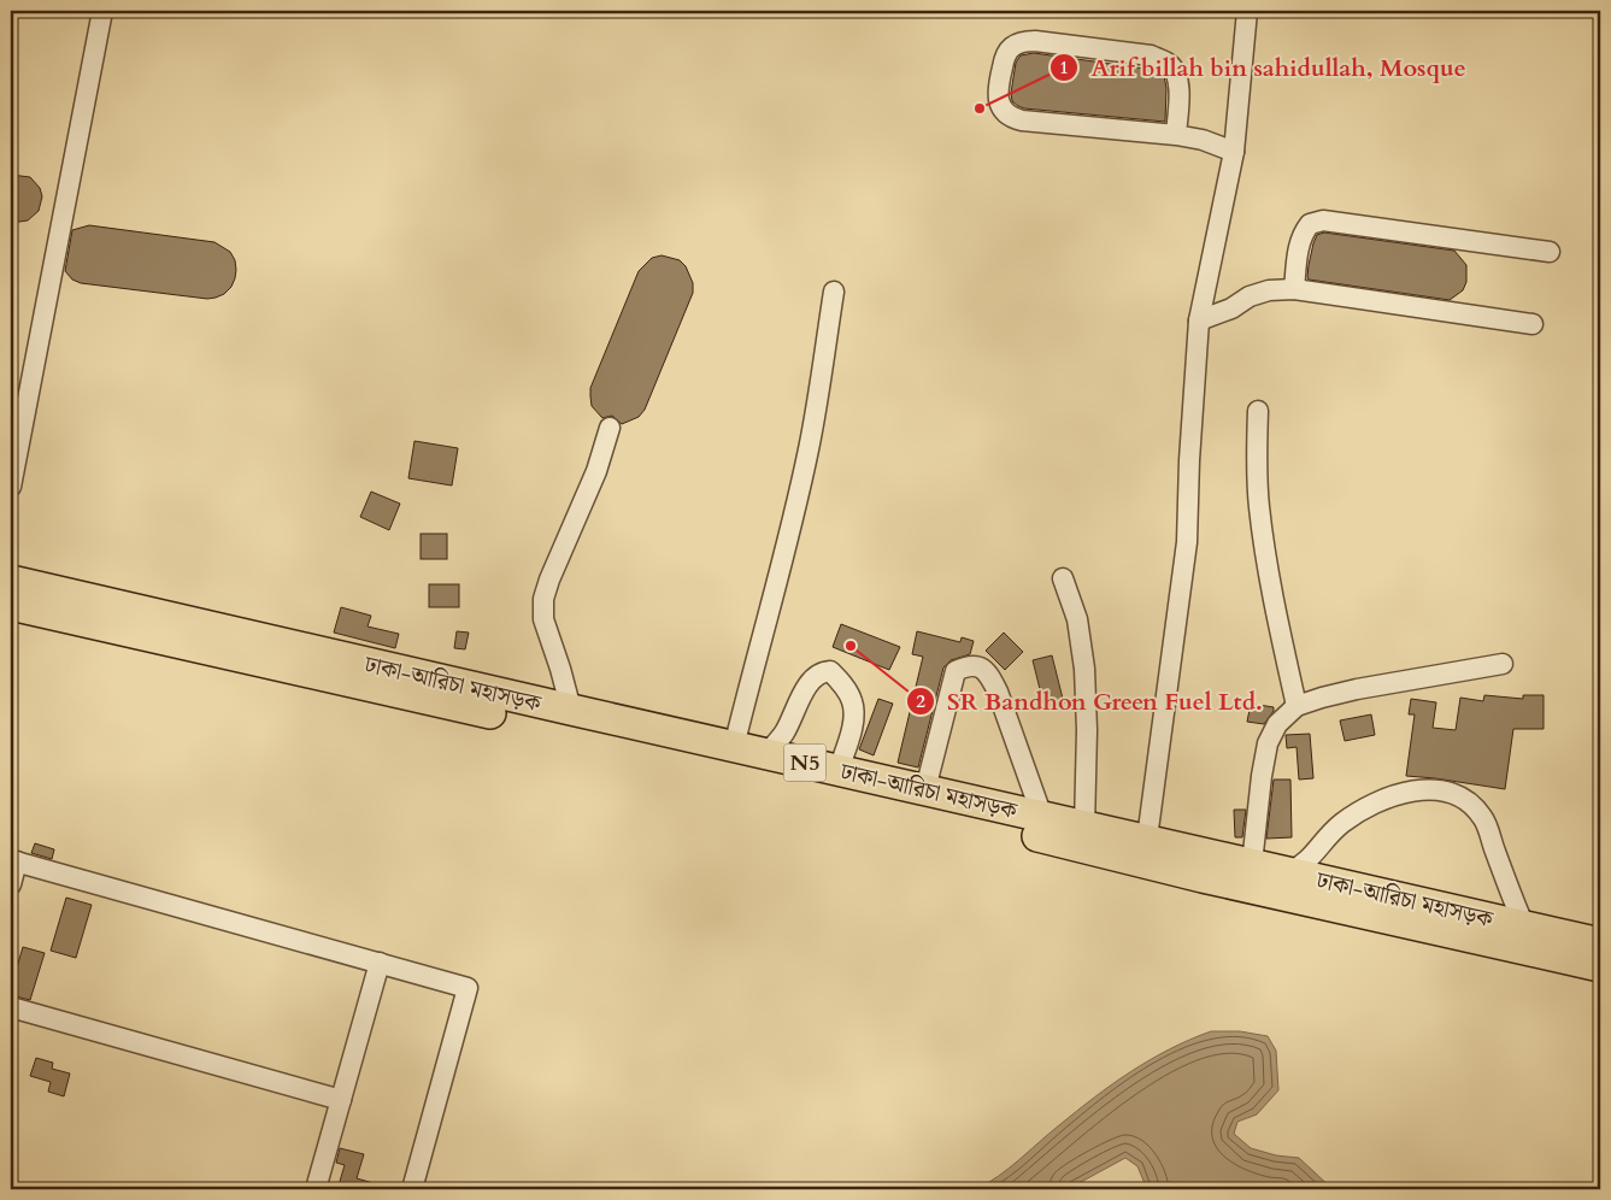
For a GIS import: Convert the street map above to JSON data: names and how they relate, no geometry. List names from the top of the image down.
{
  "streets": {
    "highway": ["ঢাকা-আরিচা মহাসড়ক", "N5"]
  },
  "places": ["Arif billah bin sahidullah, Mosque", "SR Bandhon Green Fuel Ltd."]
}
